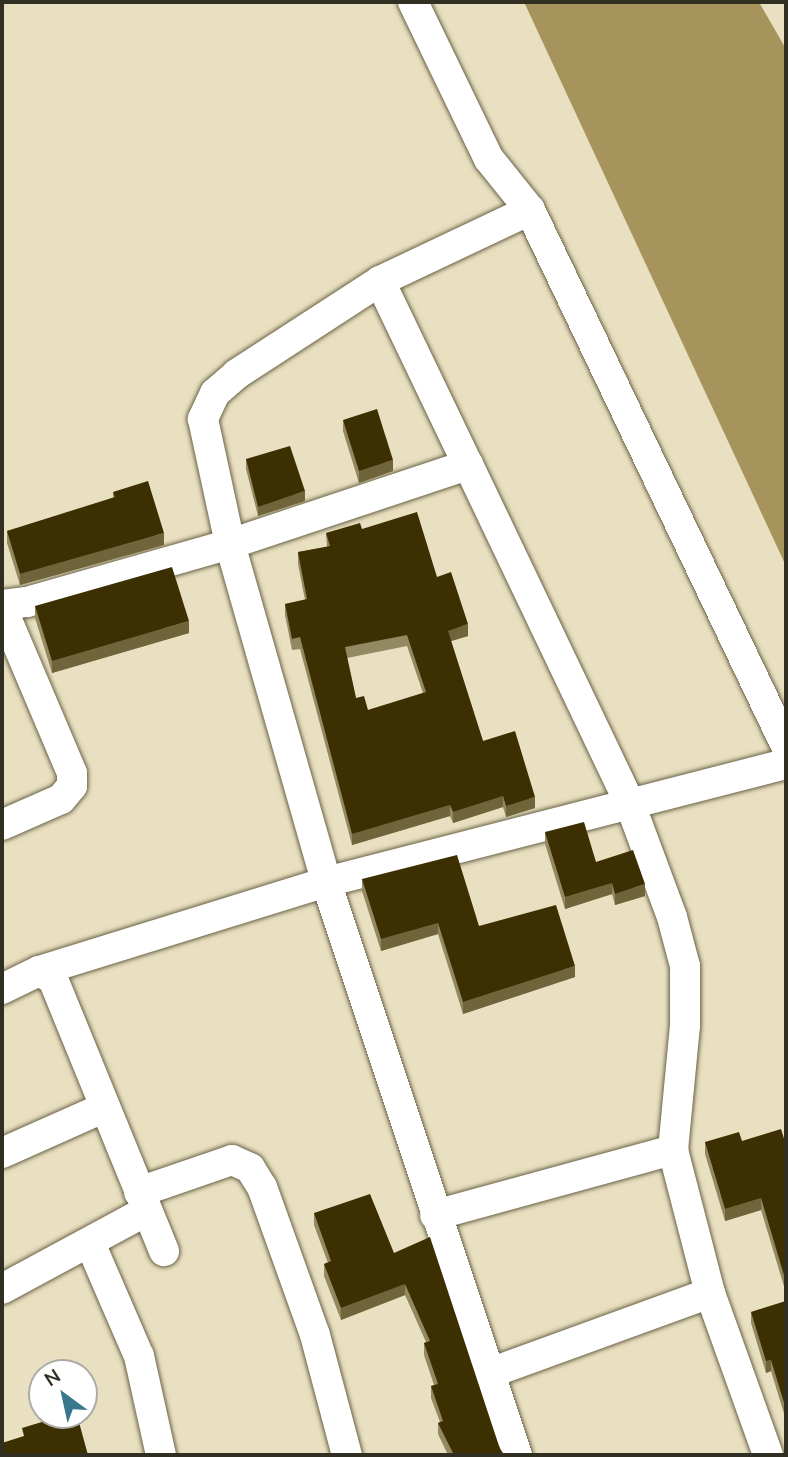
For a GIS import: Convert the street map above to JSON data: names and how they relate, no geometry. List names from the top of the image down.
{
  "north": "top left"
}
